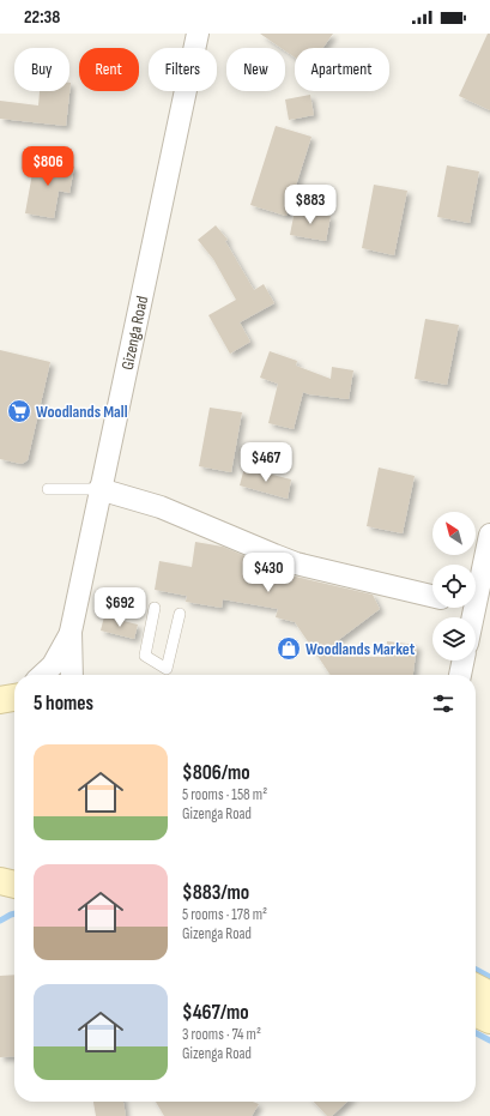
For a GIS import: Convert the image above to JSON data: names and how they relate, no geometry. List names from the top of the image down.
{
  "streets": {
    "street": ["Gizenga Road"]
  },
  "places": {
    "supermarket": ["Woodlands Mall"],
    "shop": ["Woodlands Market"]
  },
  "north": "top left",
  "page": {
    "status": "22:38",
    "chip": [
      "Buy",
      "Rent",
      "Filters",
      "New",
      "Apartment"
    ],
    "price": [
      "$806",
      "$883",
      "$467",
      "$430",
      "$692"
    ],
    "heading": "5 homes",
    "list": [
      {
        "name": "$806/mo",
        "note": "5 rooms · 158 m² · Gizenga Road"
      },
      {
        "name": "$883/mo",
        "note": "5 rooms · 178 m² · Gizenga Road"
      },
      {
        "name": "$467/mo",
        "note": "3 rooms · 74 m² · Gizenga Road"
      }
    ]
  }
}
